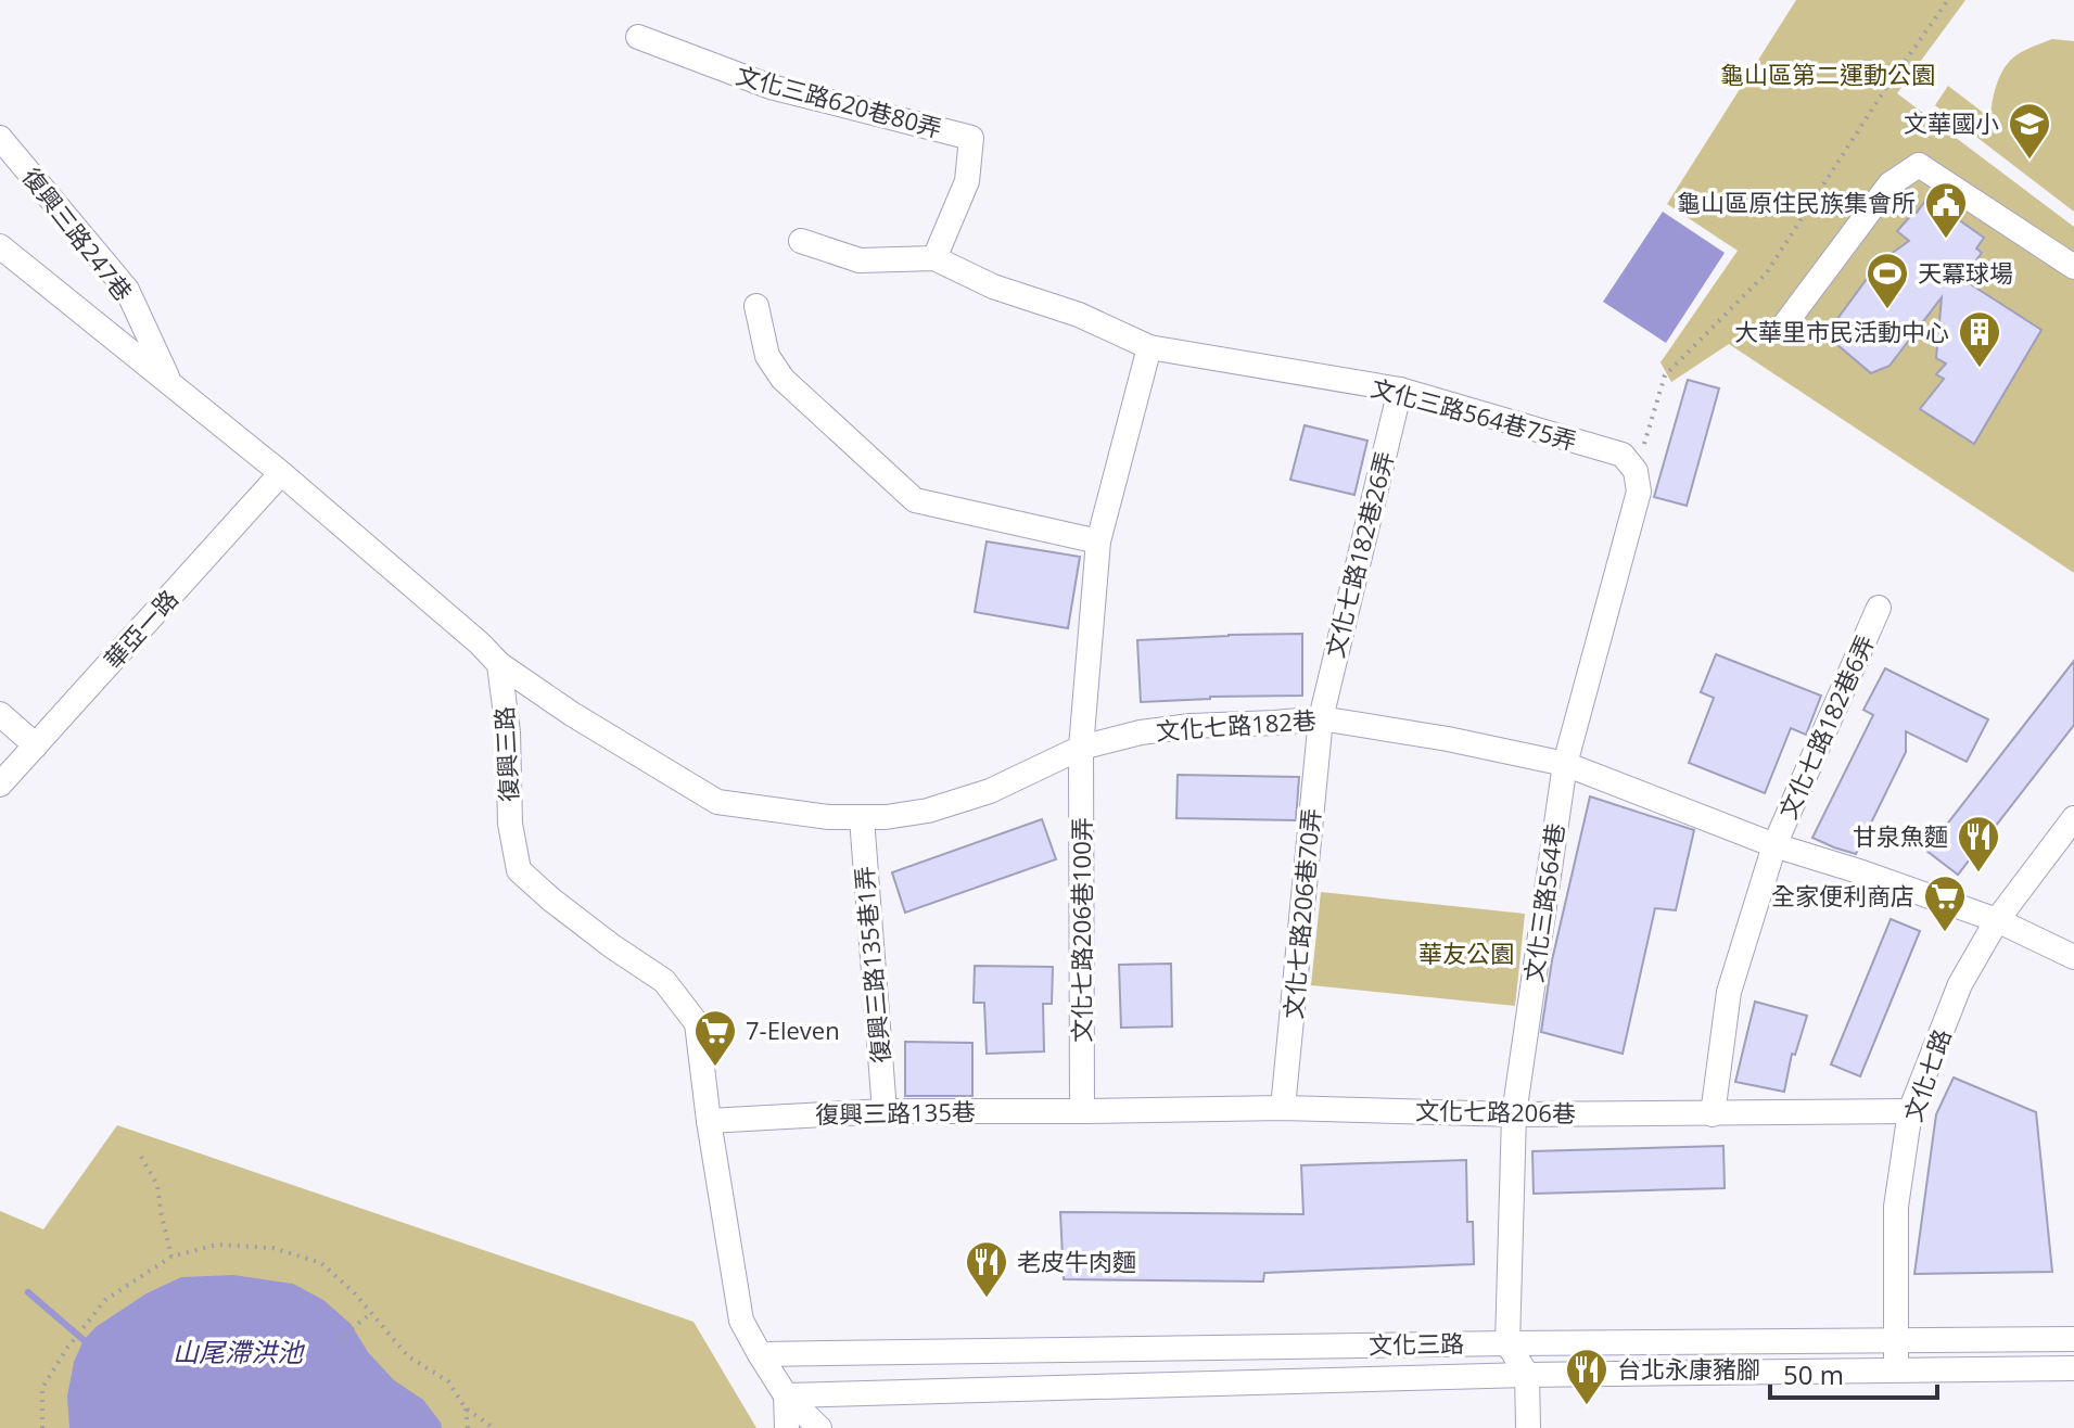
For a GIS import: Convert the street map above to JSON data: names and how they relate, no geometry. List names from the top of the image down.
{
  "streets": {
    "street": [
      "文化三路620巷80弄",
      "復興三路247巷",
      "文化三路564巷75弄",
      "文化七路182巷26弄",
      "華亞一路",
      "文化七路182巷",
      "文化七路182巷6弄",
      "復興三路",
      "文化三路564巷",
      "文化七路206巷70弄",
      "文化七路206巷100弄",
      "復興三路135巷1弄",
      "文化七路",
      "文化七路206巷",
      "復興三路135巷",
      "文化三路"
    ]
  },
  "crossings": [
    ["文化三路564巷75弄", "文化七路182巷26弄"],
    ["文化三路564巷75弄", "文化三路564巷"],
    ["文化七路182巷26弄", "文化七路182巷"],
    ["文化七路182巷26弄", "文化七路206巷70弄"],
    ["文化七路182巷", "文化七路182巷6弄"],
    ["文化七路182巷", "復興三路"],
    ["文化七路182巷", "文化三路564巷"],
    ["文化七路182巷", "文化七路206巷70弄"],
    ["文化七路182巷", "文化七路206巷100弄"],
    ["文化七路182巷", "復興三路135巷1弄"],
    ["文化七路182巷", "文化七路"],
    ["文化七路182巷6弄", "文化七路206巷"],
    ["復興三路", "復興三路135巷"],
    ["復興三路", "文化三路"],
    ["文化三路564巷", "文化七路206巷"],
    ["文化三路564巷", "文化三路"],
    ["文化七路206巷70弄", "文化七路206巷"],
    ["文化七路206巷100弄", "文化七路206巷"],
    ["文化七路206巷100弄", "復興三路135巷"],
    ["復興三路135巷1弄", "復興三路135巷"],
    ["文化七路", "文化七路206巷"],
    ["文化七路", "文化三路"],
    ["文化七路206巷", "復興三路135巷"]
  ],
  "water": ["山尾滯洪池"],
  "parks": ["龜山區第二運動公園", "華友公園"],
  "places": {
    "school or university": ["文華國小"],
    "public building": ["龜山區原住民族集會所"],
    "sports": ["天冪球場"],
    "building": ["大華里市民活動中心"],
    "restaurant": ["甘泉魚麵", "老皮牛肉麵", "台北永康豬腳"],
    "supermarket": ["全家便利商店", "7-Eleven"]
  },
  "scale_bar": "50 m"
}
